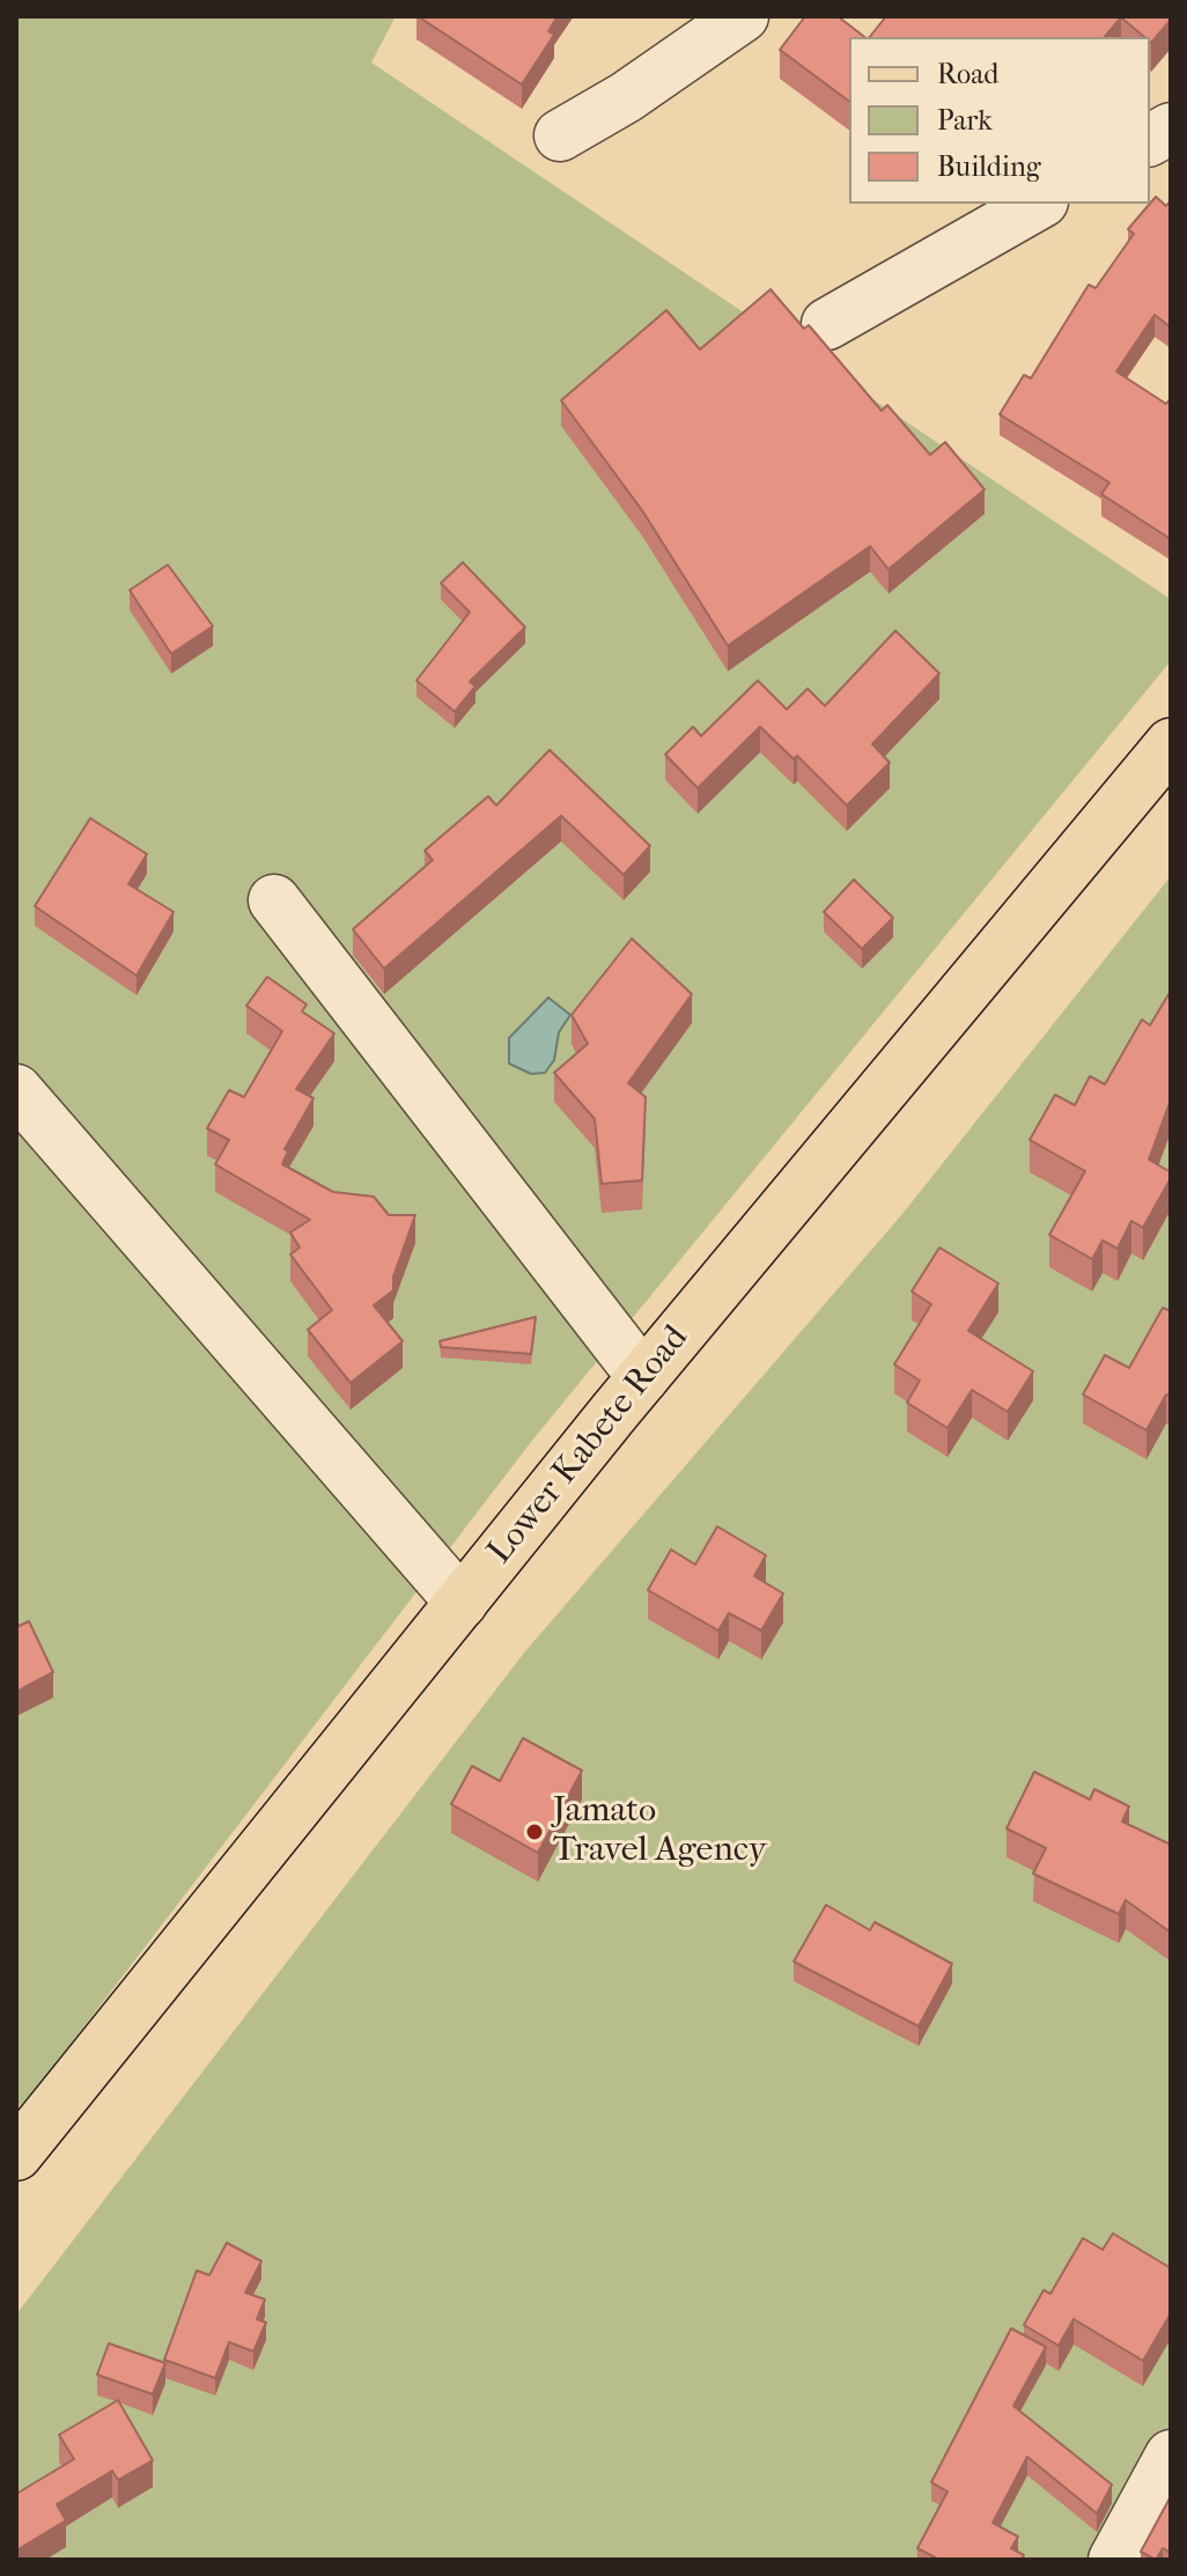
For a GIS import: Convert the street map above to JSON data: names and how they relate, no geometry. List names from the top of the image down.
{
  "streets": {
    "main road": ["Lower Kabete Road"]
  },
  "places": ["Jamato Travel Agency"],
  "legend": ["Road", "Park", "Building"]
}
